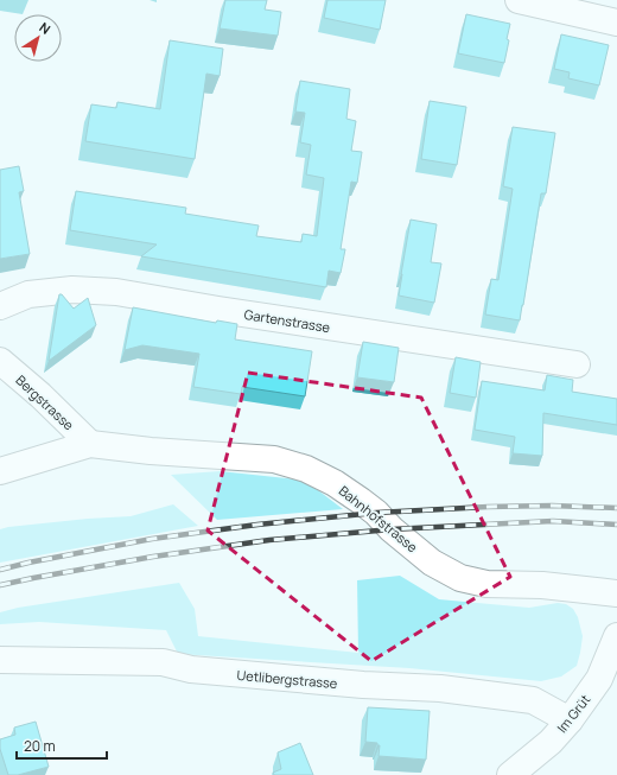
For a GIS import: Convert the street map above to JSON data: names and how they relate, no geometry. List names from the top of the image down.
{
  "streets": {
    "street": [
      "Gartenstrasse",
      "Bergstrasse",
      "Bahnhofstrasse",
      "Uetlibergstrasse",
      "Im Grüt"
    ]
  },
  "crossings": [
    ["Bergstrasse", "Bahnhofstrasse"],
    ["Uetlibergstrasse", "Im Grüt"]
  ],
  "scale_bar": "20 m",
  "north": "top right"
}
